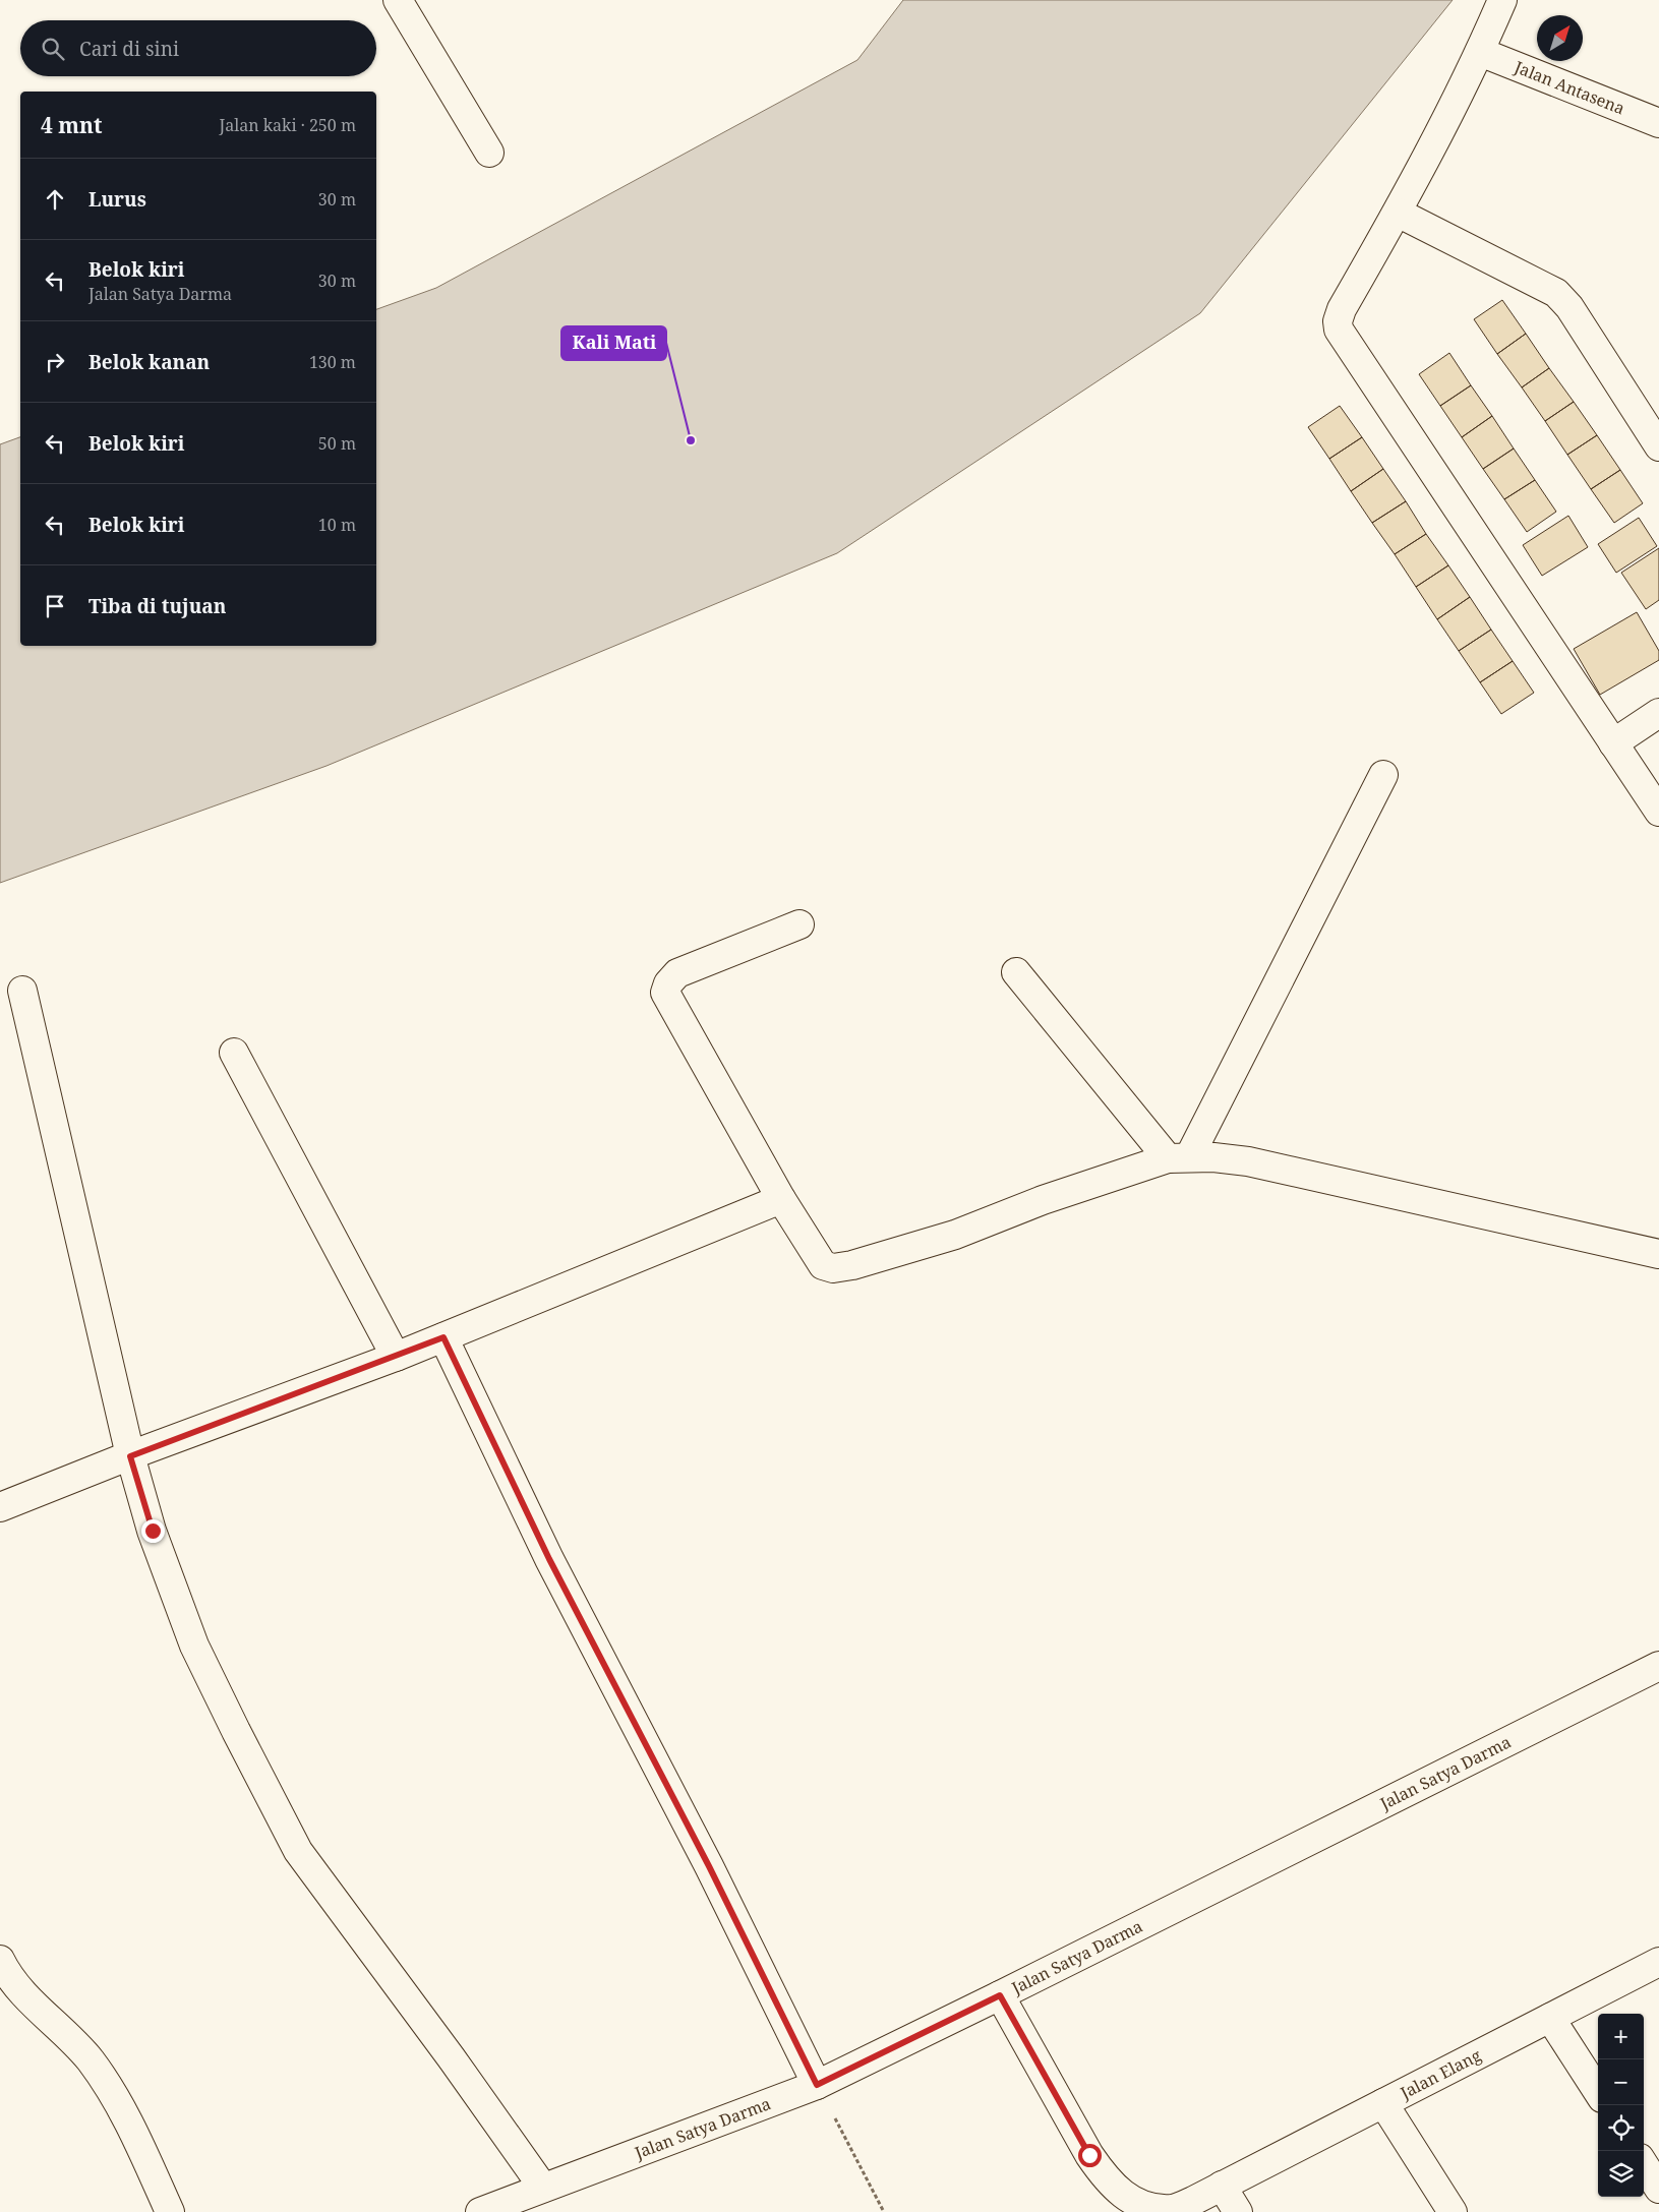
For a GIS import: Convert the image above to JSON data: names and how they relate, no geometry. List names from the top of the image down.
{
  "streets": {
    "street": ["Jalan Antasena", "Jalan Satya Darma", "Jalan Elang"]
  },
  "crossings": [
    ["Jalan Satya Darma", "Jalan Elang"]
  ],
  "places": ["Kali Mati"],
  "north": "top right",
  "page": {
    "search": "Cari di sini",
    "heading": ["4 mnt", "Jalan kaki · 250 m"],
    "list": [
      ["Lurus", "30 m"],
      ["Belok kiri", "Jalan Satya Darma", "30 m"],
      ["Belok kanan", "130 m"],
      ["Belok kiri", "50 m"],
      ["Belok kiri", "10 m"],
      "Tiba di tujuan"
    ],
    "map_buttons": ["+", "−"]
  }
}
